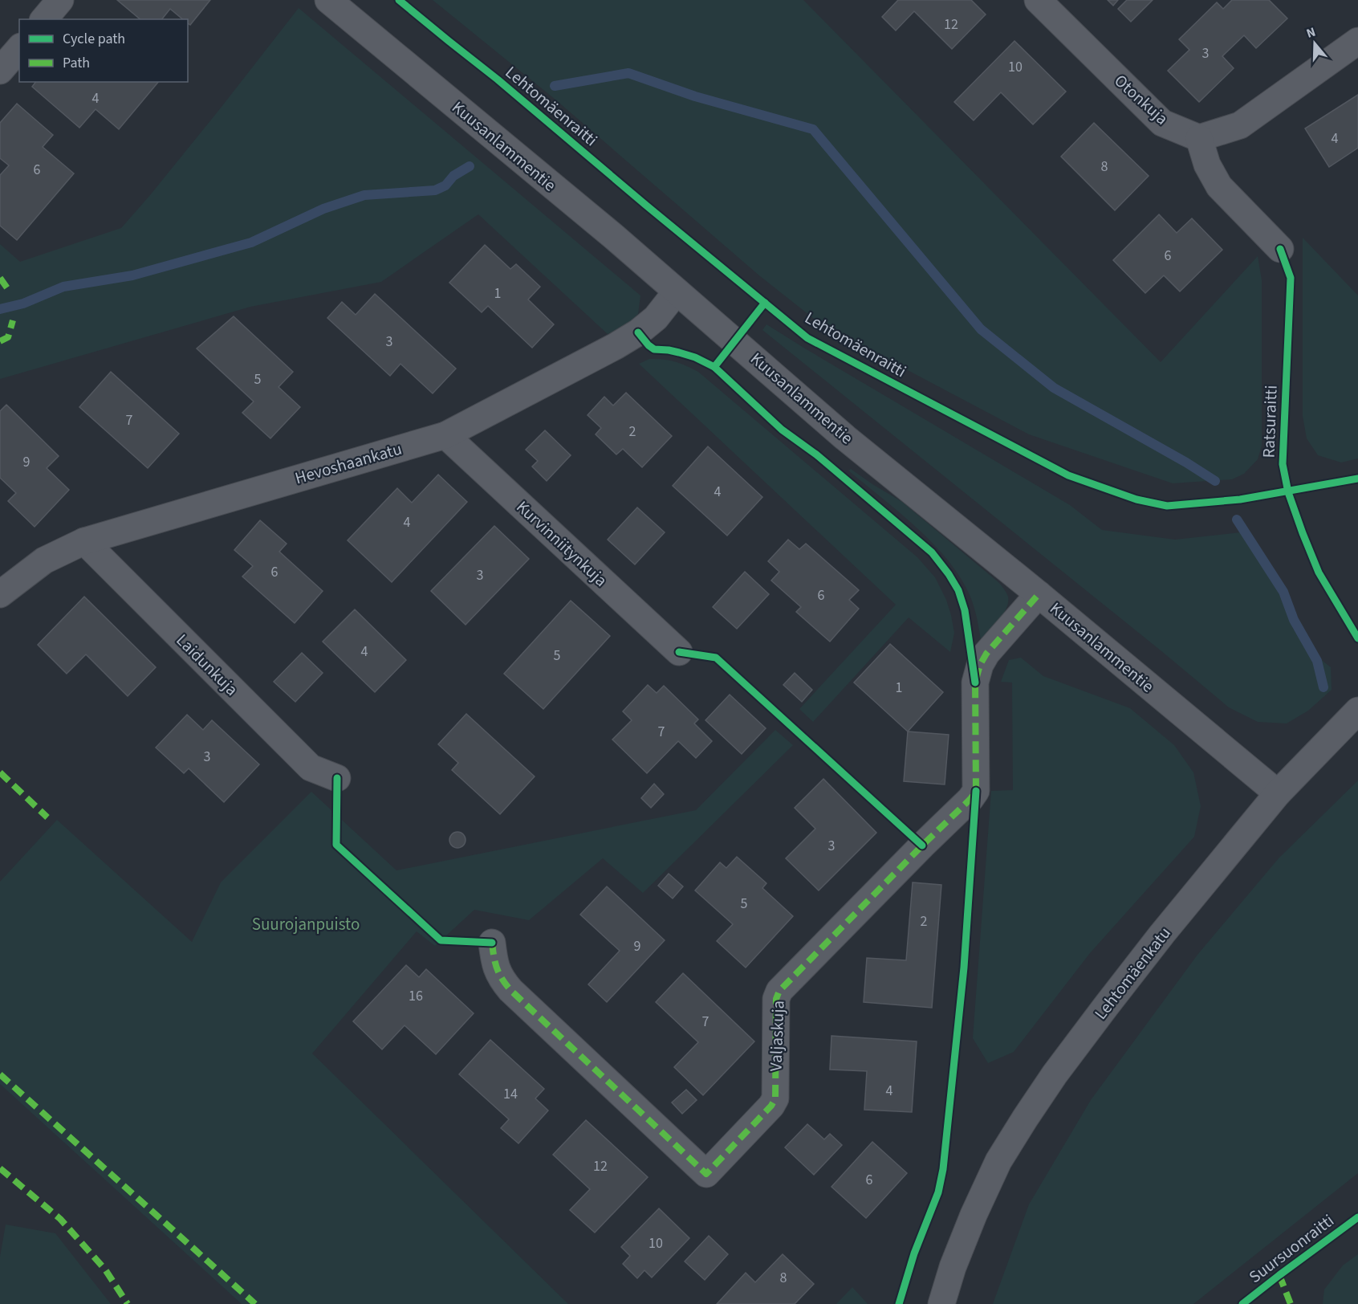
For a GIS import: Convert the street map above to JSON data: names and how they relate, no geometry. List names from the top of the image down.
{
  "streets": {
    "street": [
      "Otonkuja",
      "Kuusanlammentie",
      "Hevoshaankatu",
      "Kurvinniitynkuja",
      "Laidunkuja",
      "Lehtomäenkatu",
      "Valjaskuja"
    ],
    "cycle path": ["Lehtomäenraitti", "Ratsuraitti", "Suursuonraitti"]
  },
  "crossings": [
    ["Kuusanlammentie", "Hevoshaankatu"],
    ["Kuusanlammentie", "Lehtomäenkatu"],
    ["Kuusanlammentie", "Valjaskuja"],
    ["Hevoshaankatu", "Kurvinniitynkuja"],
    ["Hevoshaankatu", "Laidunkuja"]
  ],
  "parks": ["Suurojanpuisto"],
  "house_numbers": [
    "12",
    "3",
    "10",
    "4",
    "4",
    "8",
    "6",
    "6",
    "1",
    "3",
    "5",
    "7",
    "2",
    "9",
    "4",
    "4",
    "6",
    "3",
    "6",
    "4",
    "5",
    "1",
    "7",
    "3",
    "3",
    "5",
    "2",
    "9",
    "16",
    "7",
    "4",
    "14",
    "12",
    "6",
    "10",
    "8"
  ],
  "legend": ["Cycle path", "Path"],
  "north": "top"
}
